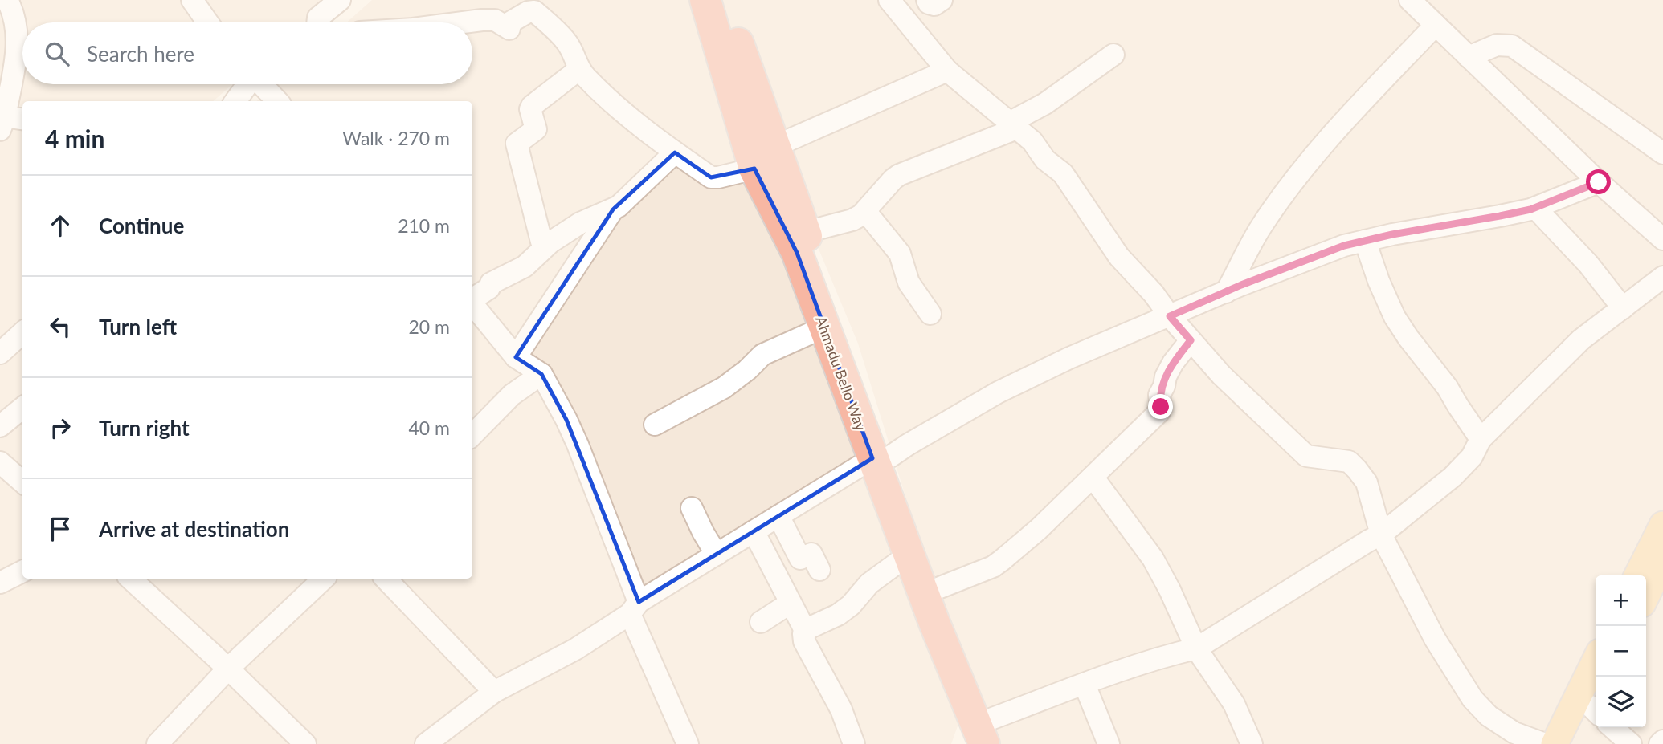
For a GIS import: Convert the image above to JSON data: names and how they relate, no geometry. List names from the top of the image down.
{
  "streets": {
    "highway": ["Ahmadu Bello Way"]
  },
  "page": {
    "search": "Search here",
    "heading": ["4 min", "Walk · 270 m"],
    "list": [
      ["Continue", "210 m"],
      ["Turn left", "20 m"],
      ["Turn right", "40 m"],
      "Arrive at destination"
    ],
    "map_buttons": ["+", "−"]
  }
}
